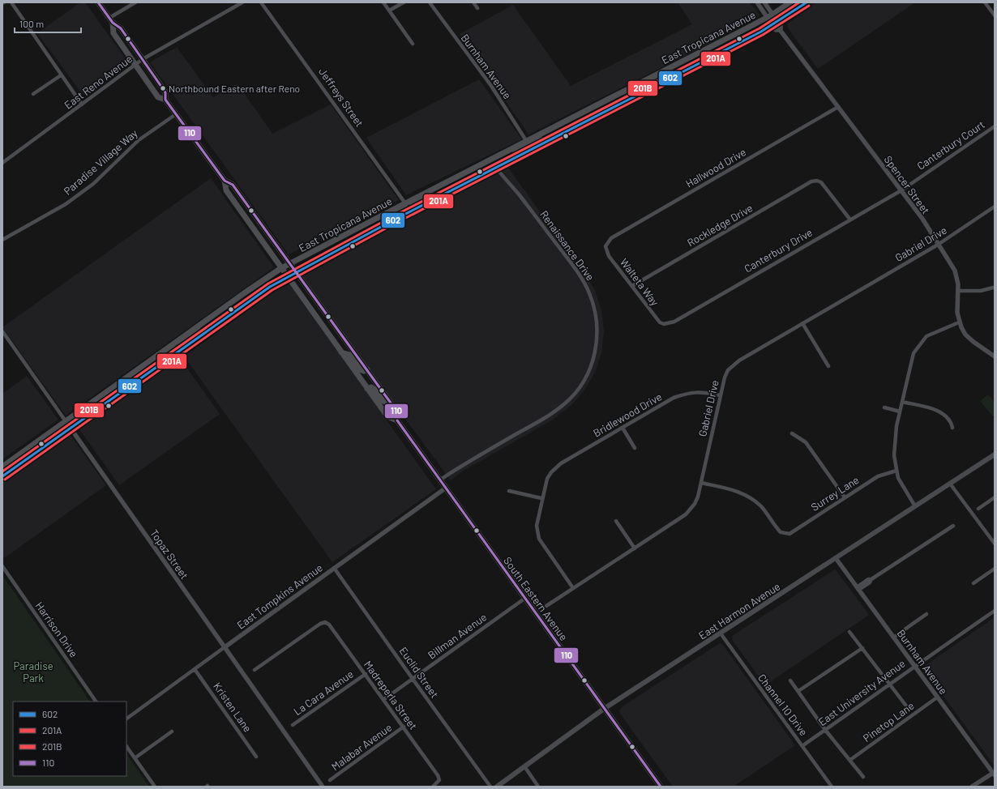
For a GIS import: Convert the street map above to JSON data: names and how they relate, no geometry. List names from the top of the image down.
{
  "streets": {
    "main road": ["East Tropicana Avenue", "South Eastern Avenue", "East Harmon Avenue"],
    "street": [
      "Burnham Avenue",
      "East Reno Avenue",
      "Jeffreys Street",
      "Canterbury Court",
      "Paradise Village Way",
      "Hallwood Drive",
      "Spencer Street",
      "Rockledge Drive",
      "Gabriel Drive",
      "Renaissance Drive",
      "Canterbury Drive",
      "Walteta Way",
      "Bridlewood Drive",
      "Surrey Lane",
      "Topaz Street",
      "East Tompkins Avenue",
      "Harrison Drive",
      "Billman Avenue",
      "Euclid Street",
      "La Cara Avenue",
      "East University Avenue",
      "Madreperla Street",
      "Channel 10 Drive",
      "Kristen Lane",
      "Pinetop Lane",
      "Malabar Avenue"
    ]
  },
  "crossings": [
    ["East Tropicana Avenue", "Burnham Avenue"],
    ["East Tropicana Avenue", "Jeffreys Street"],
    ["East Tropicana Avenue", "Spencer Street"],
    ["East Tropicana Avenue", "Renaissance Drive"],
    ["East Tropicana Avenue", "Topaz Street"],
    ["East Tropicana Avenue", "South Eastern Avenue"],
    ["Burnham Avenue", "East Harmon Avenue"],
    ["Burnham Avenue", "East University Avenue"],
    ["Burnham Avenue", "Pinetop Lane"],
    ["East Reno Avenue", "South Eastern Avenue"],
    ["Canterbury Court", "Spencer Street"],
    ["Canterbury Court", "Canterbury Drive"],
    ["Paradise Village Way", "South Eastern Avenue"],
    ["Hallwood Drive", "Spencer Street"],
    ["Hallwood Drive", "Walteta Way"],
    ["Spencer Street", "Gabriel Drive"],
    ["Spencer Street", "Canterbury Drive"],
    ["Rockledge Drive", "Canterbury Drive"],
    ["Rockledge Drive", "Walteta Way"],
    ["Gabriel Drive", "Bridlewood Drive"],
    ["Gabriel Drive", "Surrey Lane"],
    ["Renaissance Drive", "South Eastern Avenue"],
    ["Canterbury Drive", "Walteta Way"],
    ["Topaz Street", "East Tompkins Avenue"],
    ["East Tompkins Avenue", "South Eastern Avenue"],
    ["East Tompkins Avenue", "Euclid Street"],
    ["East Tompkins Avenue", "Kristen Lane"],
    ["South Eastern Avenue", "East Harmon Avenue"],
    ["South Eastern Avenue", "Billman Avenue"],
    ["East Harmon Avenue", "Channel 10 Drive"],
    ["Billman Avenue", "Euclid Street"],
    ["Billman Avenue", "Madreperla Street"],
    ["La Cara Avenue", "Madreperla Street"],
    ["East University Avenue", "Channel 10 Drive"],
    ["Madreperla Street", "Malabar Avenue"]
  ],
  "parks": ["Paradise Park"],
  "places": ["Northbound Eastern after Reno"],
  "lines": [
    "transit line 602",
    "transit line 201B",
    "transit line 110",
    "transit line 201A"
  ],
  "legend": [
    "602",
    "201A",
    "201B",
    "110"
  ],
  "scale_bar": "100 m"
}
